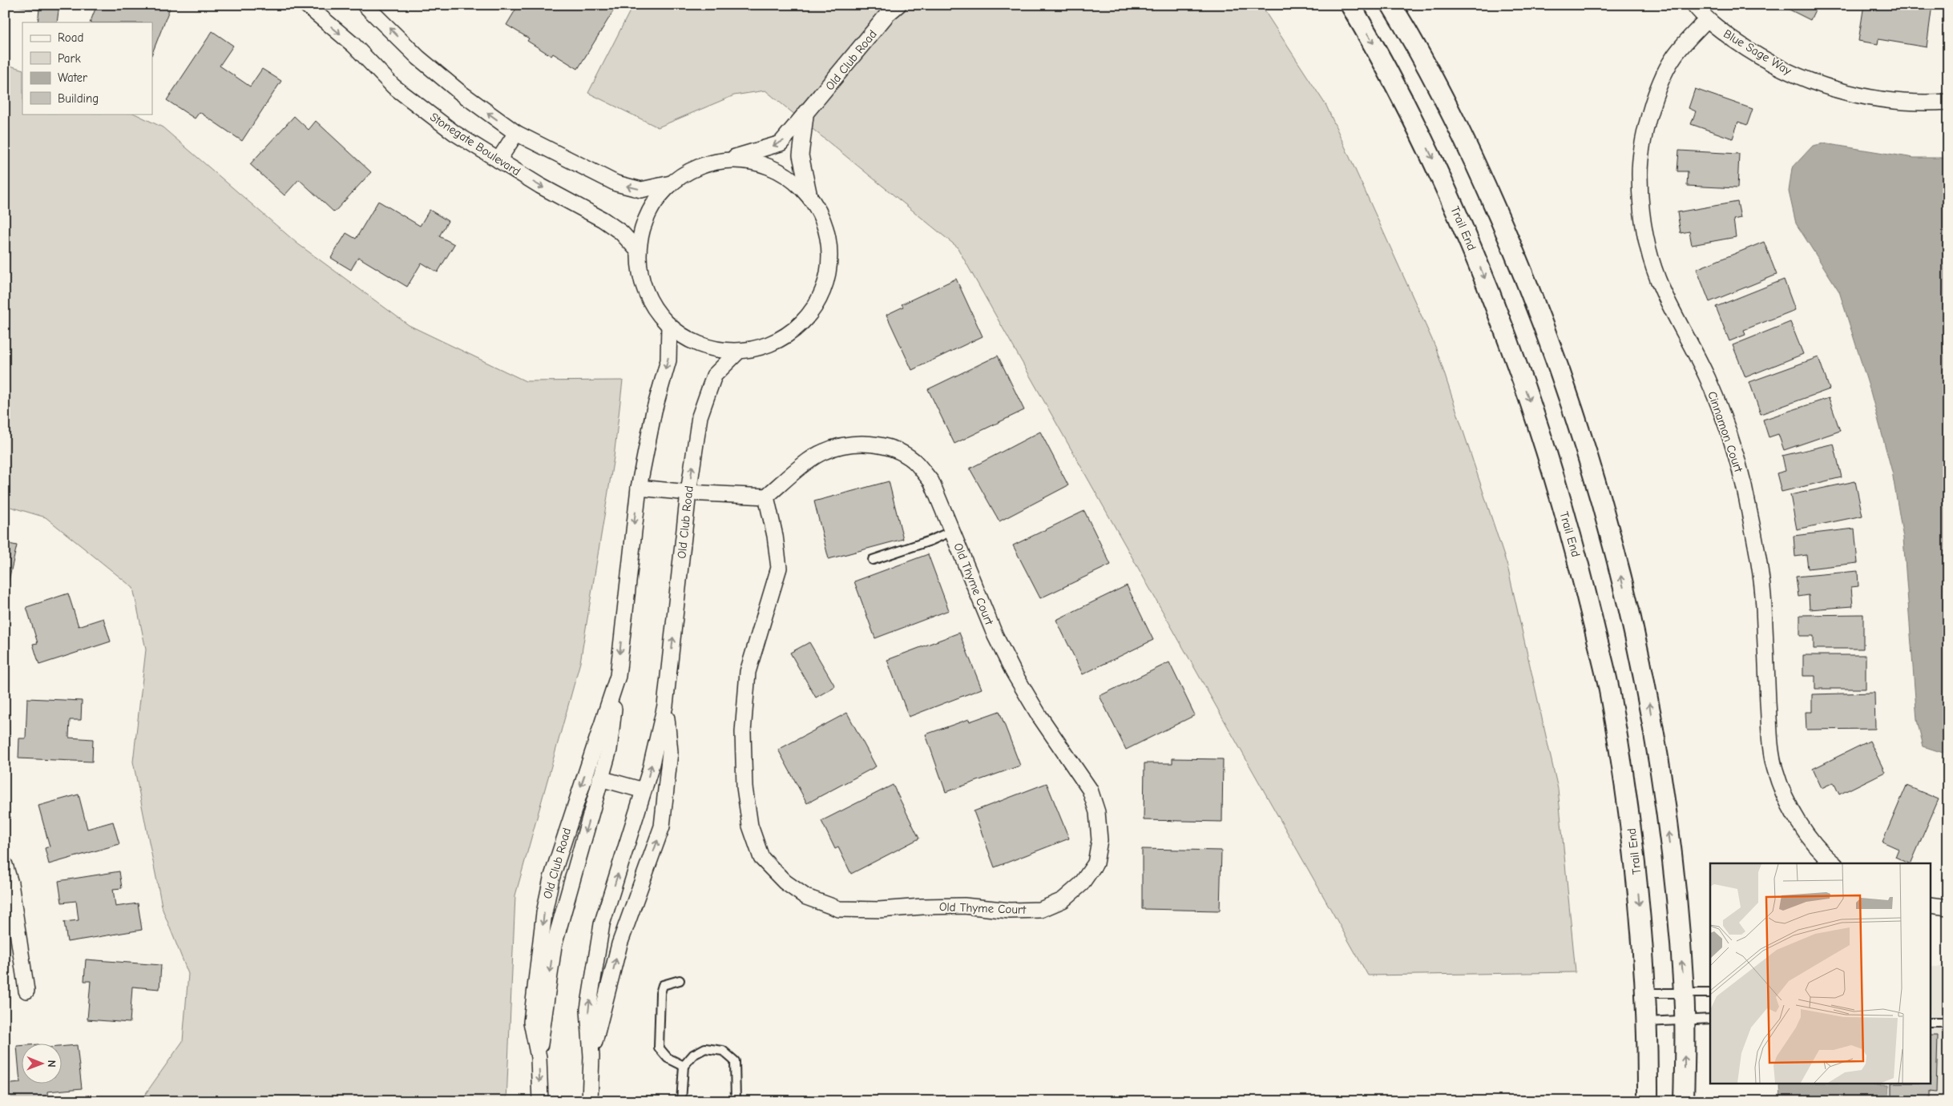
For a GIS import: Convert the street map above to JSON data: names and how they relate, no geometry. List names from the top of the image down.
{
  "streets": {
    "street": [
      "Blue Sage Way",
      "Old Club Road",
      "Stonegate Boulevard",
      "Trail End",
      "Cinnamon Court",
      "Old Thyme Court"
    ]
  },
  "crossings": [
    ["Blue Sage Way", "Cinnamon Court"]
  ],
  "legend": [
    "Road",
    "Park",
    "Water",
    "Building"
  ],
  "north": "right"
}
